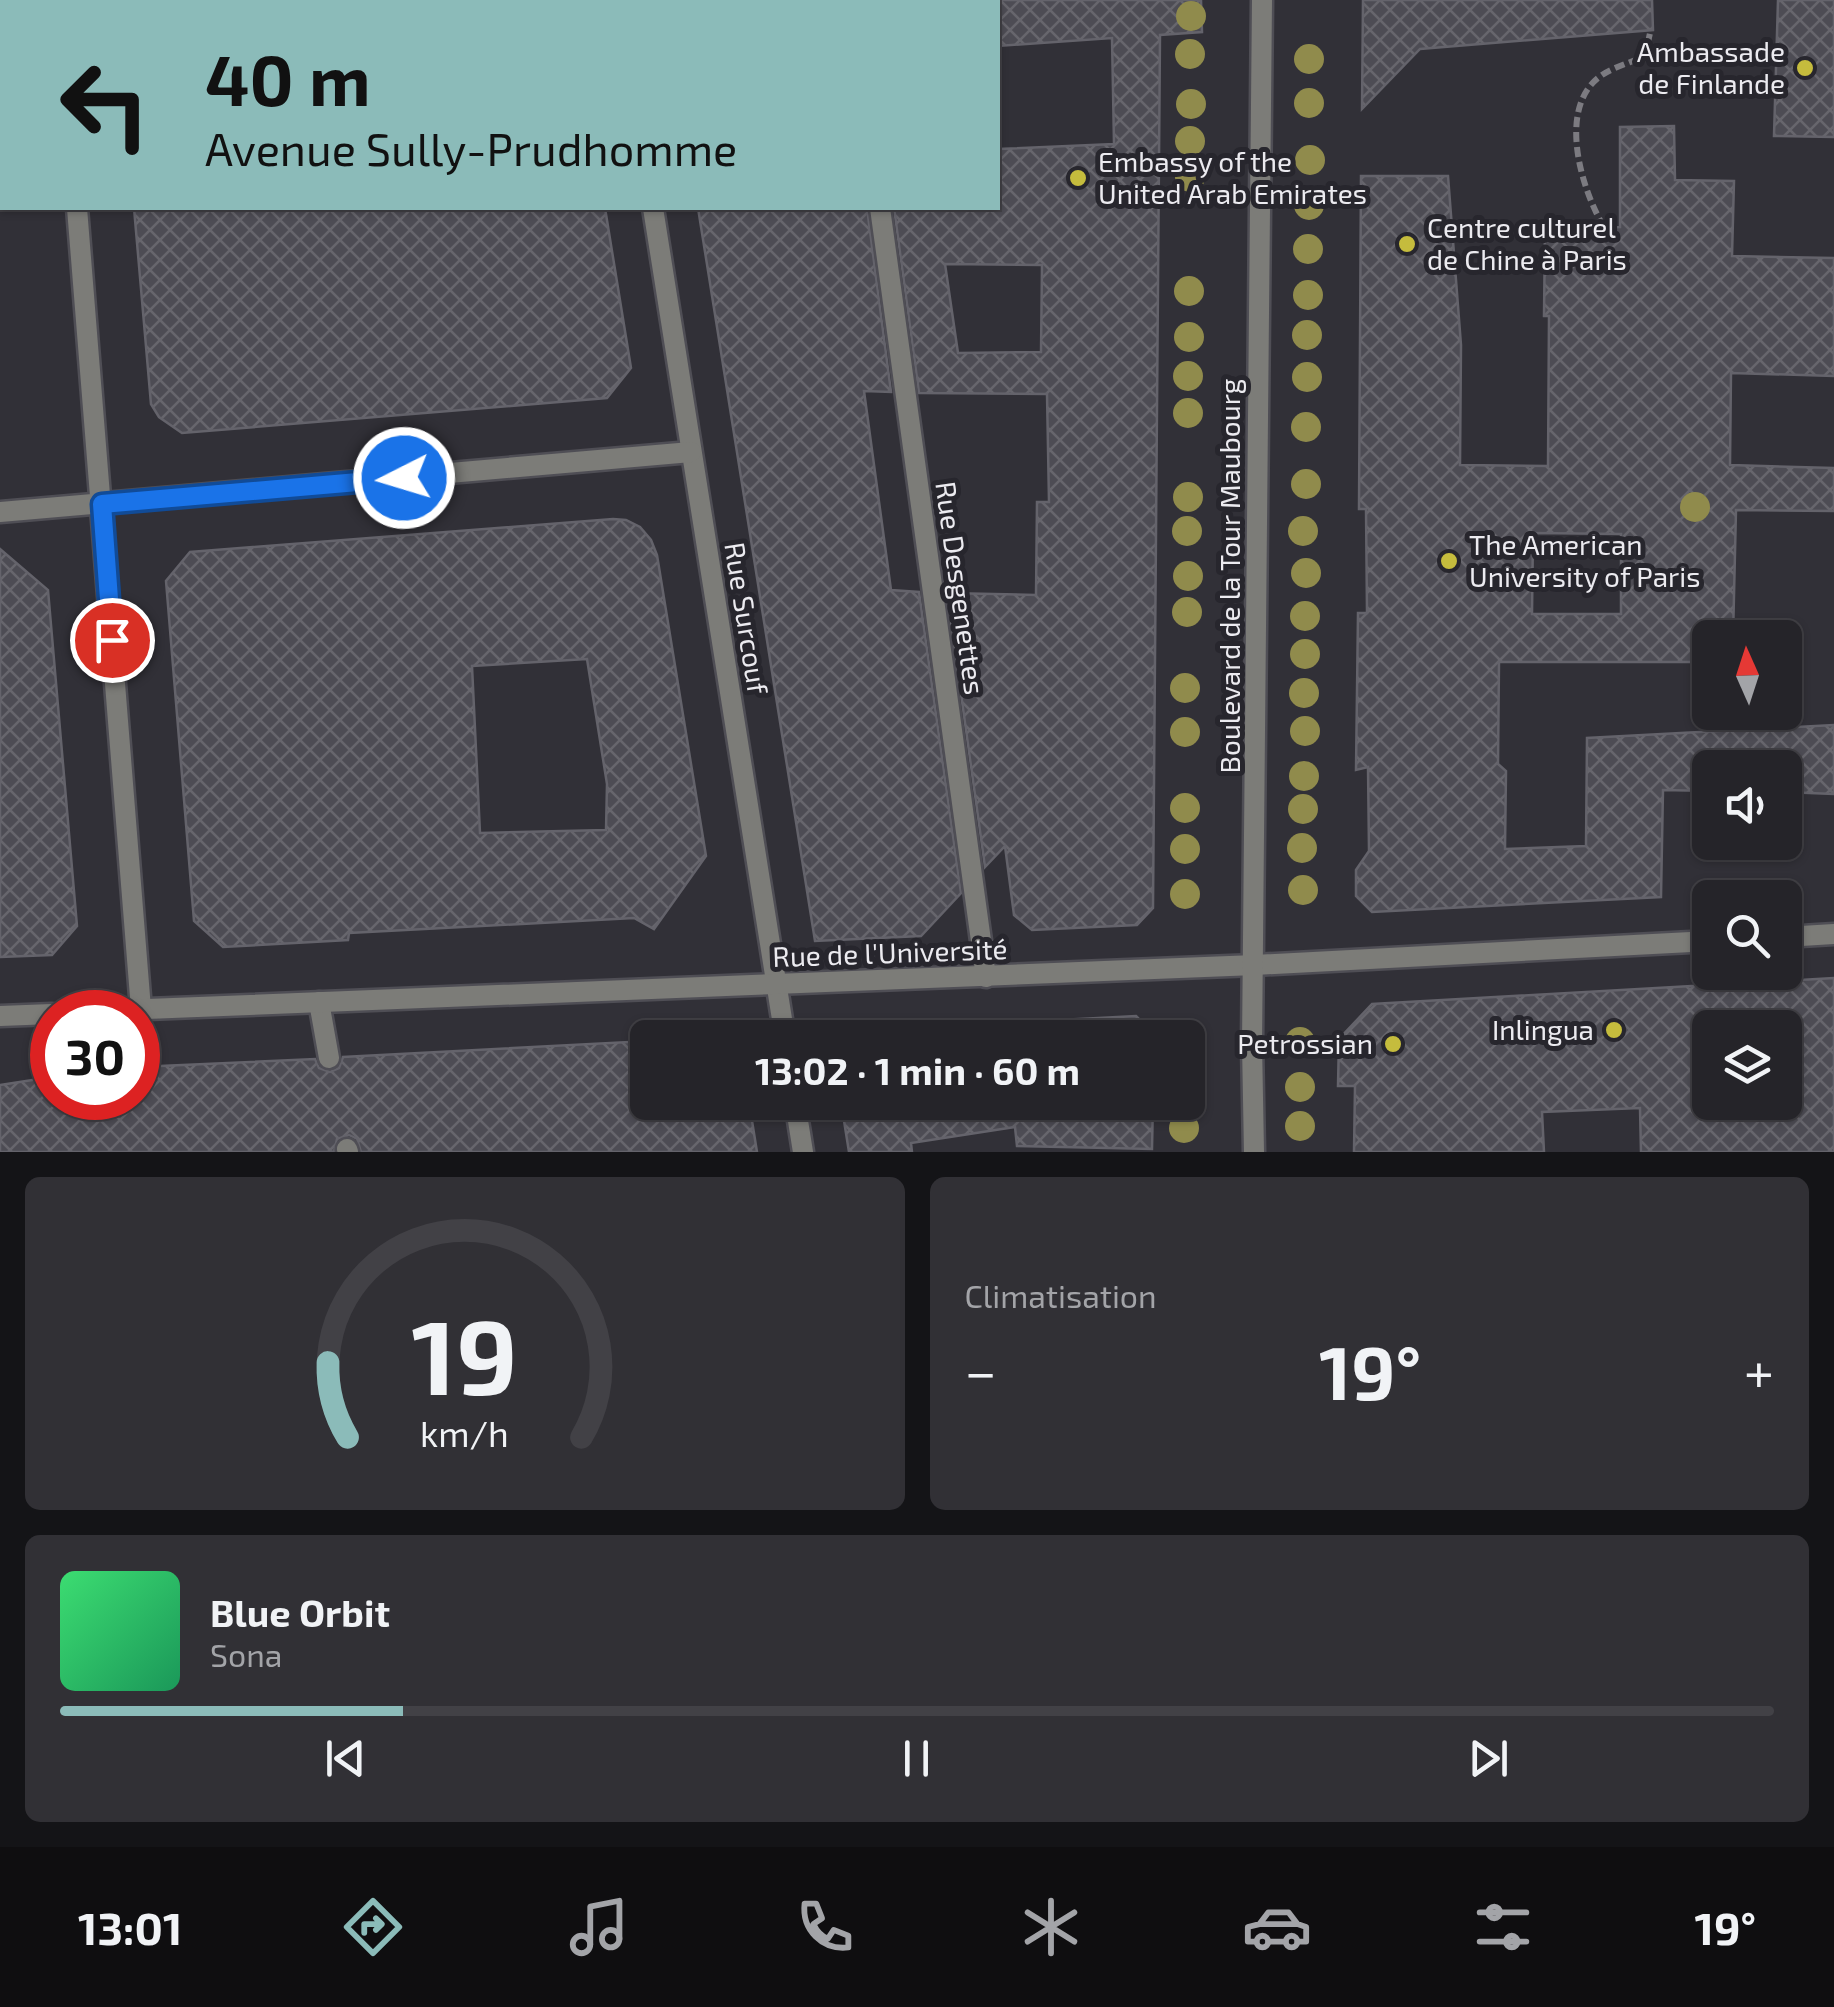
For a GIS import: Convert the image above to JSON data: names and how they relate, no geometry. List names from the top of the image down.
{
  "streets": {
    "street": [
      "Boulevard de la Tour Maubourg",
      "Rue Desgenettes",
      "Rue Surcouf",
      "Rue de l'Université"
    ]
  },
  "crossings": [
    ["Boulevard de la Tour Maubourg", "Rue de l'Université"],
    ["Rue Desgenettes", "Rue de l'Université"],
    ["Rue Surcouf", "Rue de l'Université"]
  ],
  "places": [
    "Ambassade de Finlande",
    "Embassy of the United Arab Emirates",
    "Centre culturel de Chine à Paris",
    "The American University of Paris",
    "Inlingua",
    "Petrossian"
  ],
  "north": "top",
  "page": {
    "turn": ["40 m", "Avenue Sully-Prudhomme"],
    "limit": "30",
    "trip": "13:02 · 1 min · 60 m",
    "tile": "Climatisation",
    "heat": ["−", "19°", "+"],
    "song": ["Blue Orbit", "Sona"],
    "tabs": ["13:01", "19°"],
    "gauge": ["19", "km/h"]
  }
}
